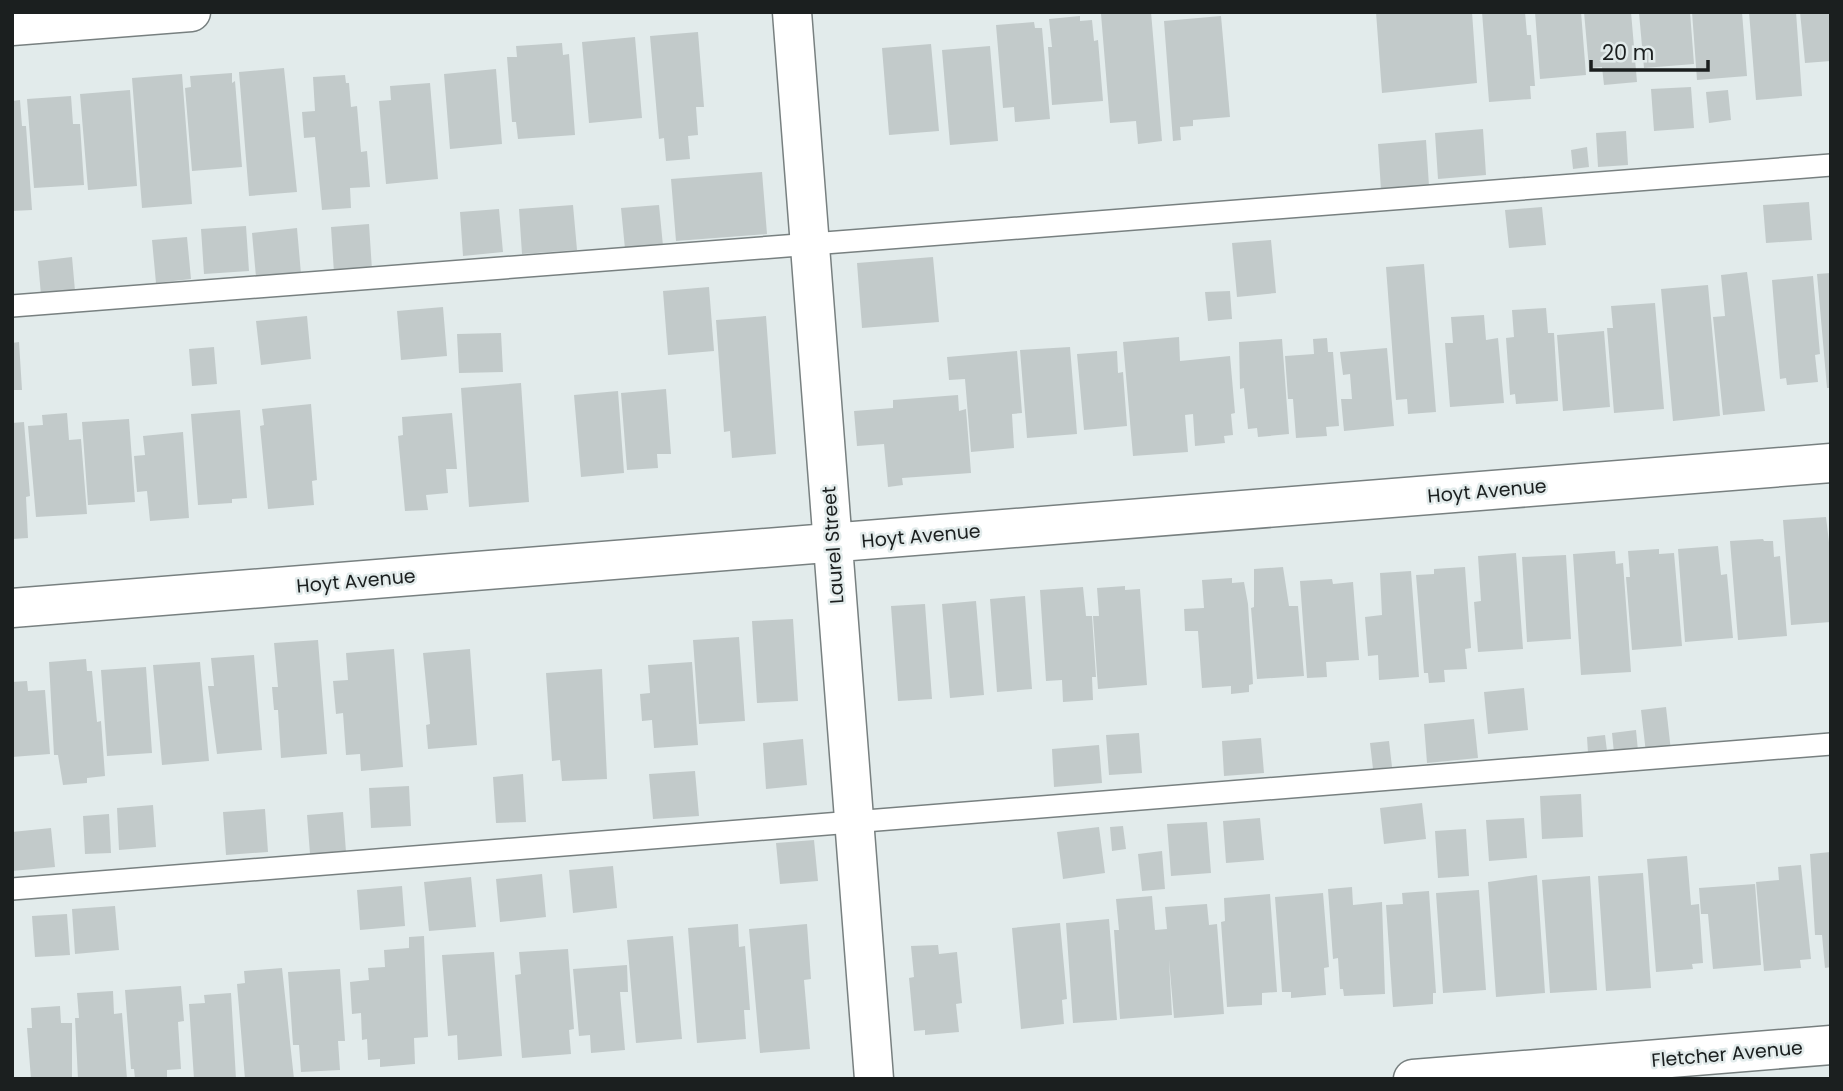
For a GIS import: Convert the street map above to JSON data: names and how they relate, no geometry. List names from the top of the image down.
{
  "streets": {
    "street": ["Hoyt Avenue", "Laurel Street", "Fletcher Avenue"]
  },
  "crossings": [
    ["Hoyt Avenue", "Laurel Street"]
  ],
  "scale_bar": "20 m"
}
